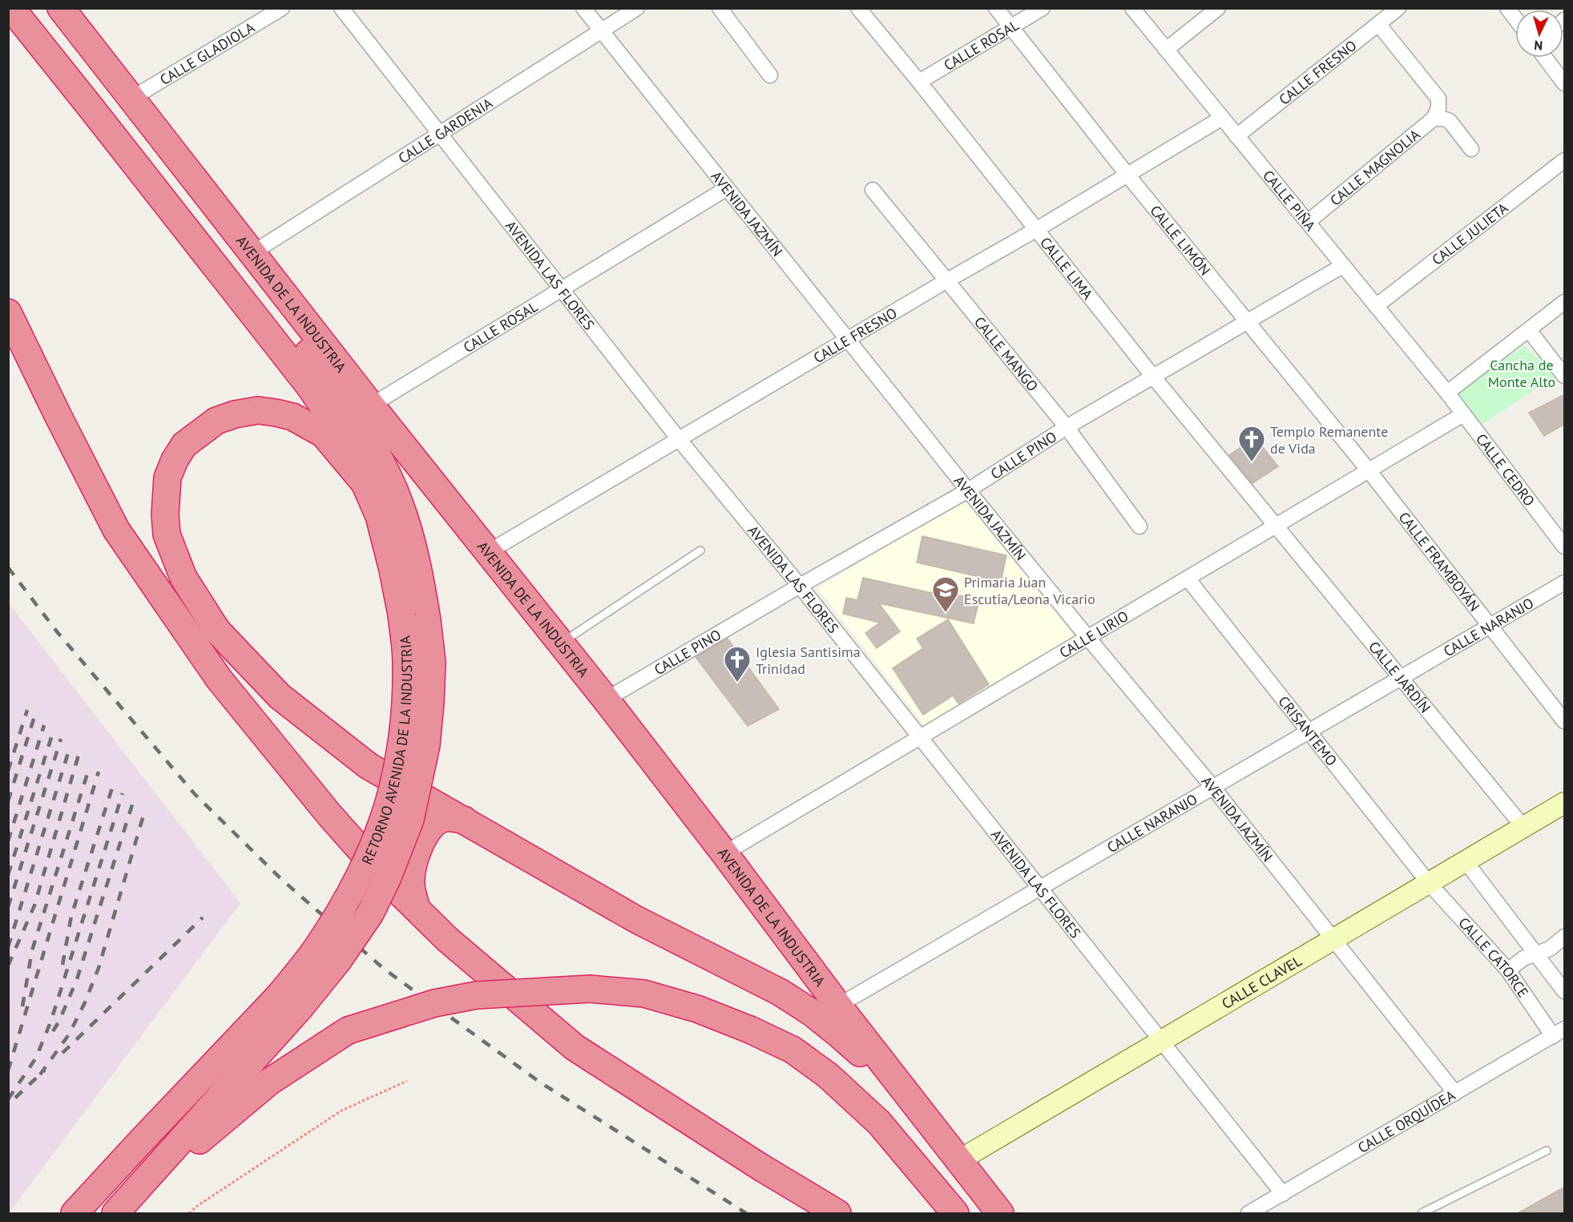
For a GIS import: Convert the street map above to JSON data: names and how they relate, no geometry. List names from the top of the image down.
{
  "streets": {
    "highway": ["AVENIDA DE LA INDUSTRIA", "RETORNO AVENIDA DE LA INDUSTRIA"],
    "street": [
      "CALLE ROSAL",
      "CALLE GLADIOLA",
      "CALLE FRESNO",
      "CALLE GARDENIA",
      "CALLE MAGNOLIA",
      "CALLE PIÑA",
      "AVENIDA JAZMÍN",
      "CALLE JULIETA",
      "CALLE LIMÓN",
      "CALLE LIMA",
      "AVENIDA LAS FLORES",
      "CALLE MANGO",
      "CALLE PINO",
      "CALLE CEDRO",
      "CALLE FRAMBOYÁN",
      "CALLE NARANJO",
      "CALLE LIRIO",
      "CALLE JARDÍN",
      "CRISANTEMO",
      "CALLE CATORCE",
      "CALLE CLAVEL",
      "CALLE ORQUÍDEA"
    ]
  },
  "crossings": [
    ["CALLE ROSAL", "AVENIDA JAZMÍN"],
    ["CALLE ROSAL", "CALLE LIMÓN"],
    ["CALLE ROSAL", "CALLE LIMA"],
    ["CALLE ROSAL", "AVENIDA LAS FLORES"],
    ["CALLE ROSAL", "AVENIDA DE LA INDUSTRIA"],
    ["CALLE GLADIOLA", "AVENIDA DE LA INDUSTRIA"],
    ["CALLE FRESNO", "CALLE PIÑA"],
    ["CALLE FRESNO", "AVENIDA JAZMÍN"],
    ["CALLE FRESNO", "CALLE LIMÓN"],
    ["CALLE FRESNO", "CALLE LIMA"],
    ["CALLE FRESNO", "AVENIDA LAS FLORES"],
    ["CALLE FRESNO", "AVENIDA DE LA INDUSTRIA"],
    ["CALLE FRESNO", "CALLE MANGO"],
    ["CALLE GARDENIA", "AVENIDA JAZMÍN"],
    ["CALLE GARDENIA", "AVENIDA LAS FLORES"],
    ["CALLE GARDENIA", "AVENIDA DE LA INDUSTRIA"],
    ["CALLE MAGNOLIA", "CALLE PIÑA"],
    ["CALLE PIÑA", "CALLE JULIETA"],
    ["CALLE PIÑA", "CALLE PINO"],
    ["CALLE PIÑA", "CALLE CEDRO"],
    ["AVENIDA JAZMÍN", "CALLE PINO"],
    ["AVENIDA JAZMÍN", "CALLE NARANJO"],
    ["AVENIDA JAZMÍN", "CALLE LIRIO"],
    ["AVENIDA JAZMÍN", "CALLE CLAVEL"],
    ["AVENIDA JAZMÍN", "CALLE ORQUÍDEA"],
    ["CALLE LIMÓN", "CALLE PINO"],
    ["CALLE LIMÓN", "CALLE FRAMBOYÁN"],
    ["CALLE LIMÓN", "CALLE LIRIO"],
    ["CALLE LIMA", "CALLE PINO"],
    ["CALLE LIMA", "CALLE LIRIO"],
    ["CALLE LIMA", "CALLE JARDÍN"],
    ["AVENIDA LAS FLORES", "CALLE PINO"],
    ["AVENIDA LAS FLORES", "CALLE NARANJO"],
    ["AVENIDA LAS FLORES", "CALLE LIRIO"],
    ["AVENIDA LAS FLORES", "CALLE CLAVEL"],
    ["AVENIDA LAS FLORES", "CALLE ORQUÍDEA"],
    ["AVENIDA DE LA INDUSTRIA", "CALLE PINO"],
    ["AVENIDA DE LA INDUSTRIA", "CALLE NARANJO"],
    ["AVENIDA DE LA INDUSTRIA", "CALLE LIRIO"],
    ["AVENIDA DE LA INDUSTRIA", "CALLE CLAVEL"],
    ["CALLE MANGO", "CALLE PINO"],
    ["CALLE CEDRO", "CALLE LIRIO"],
    ["CALLE FRAMBOYÁN", "CALLE NARANJO"],
    ["CALLE FRAMBOYÁN", "CALLE LIRIO"],
    ["CALLE NARANJO", "CALLE JARDÍN"],
    ["CALLE NARANJO", "CRISANTEMO"],
    ["CALLE LIRIO", "CALLE JARDÍN"],
    ["CALLE LIRIO", "CRISANTEMO"],
    ["CALLE JARDÍN", "CALLE CLAVEL"],
    ["CRISANTEMO", "CALLE CATORCE"],
    ["CRISANTEMO", "CALLE CLAVEL"],
    ["CALLE CATORCE", "CALLE CLAVEL"],
    ["CALLE CATORCE", "CALLE ORQUÍDEA"]
  ],
  "parks": ["Cancha de Monte Alto"],
  "places": {
    "church": ["Templo Remanente de Vida", "Iglesia Santisima Trinidad"],
    "school or university": ["Primaria Juan Escutia/Leona Vicario"]
  },
  "north": "bottom"
}
